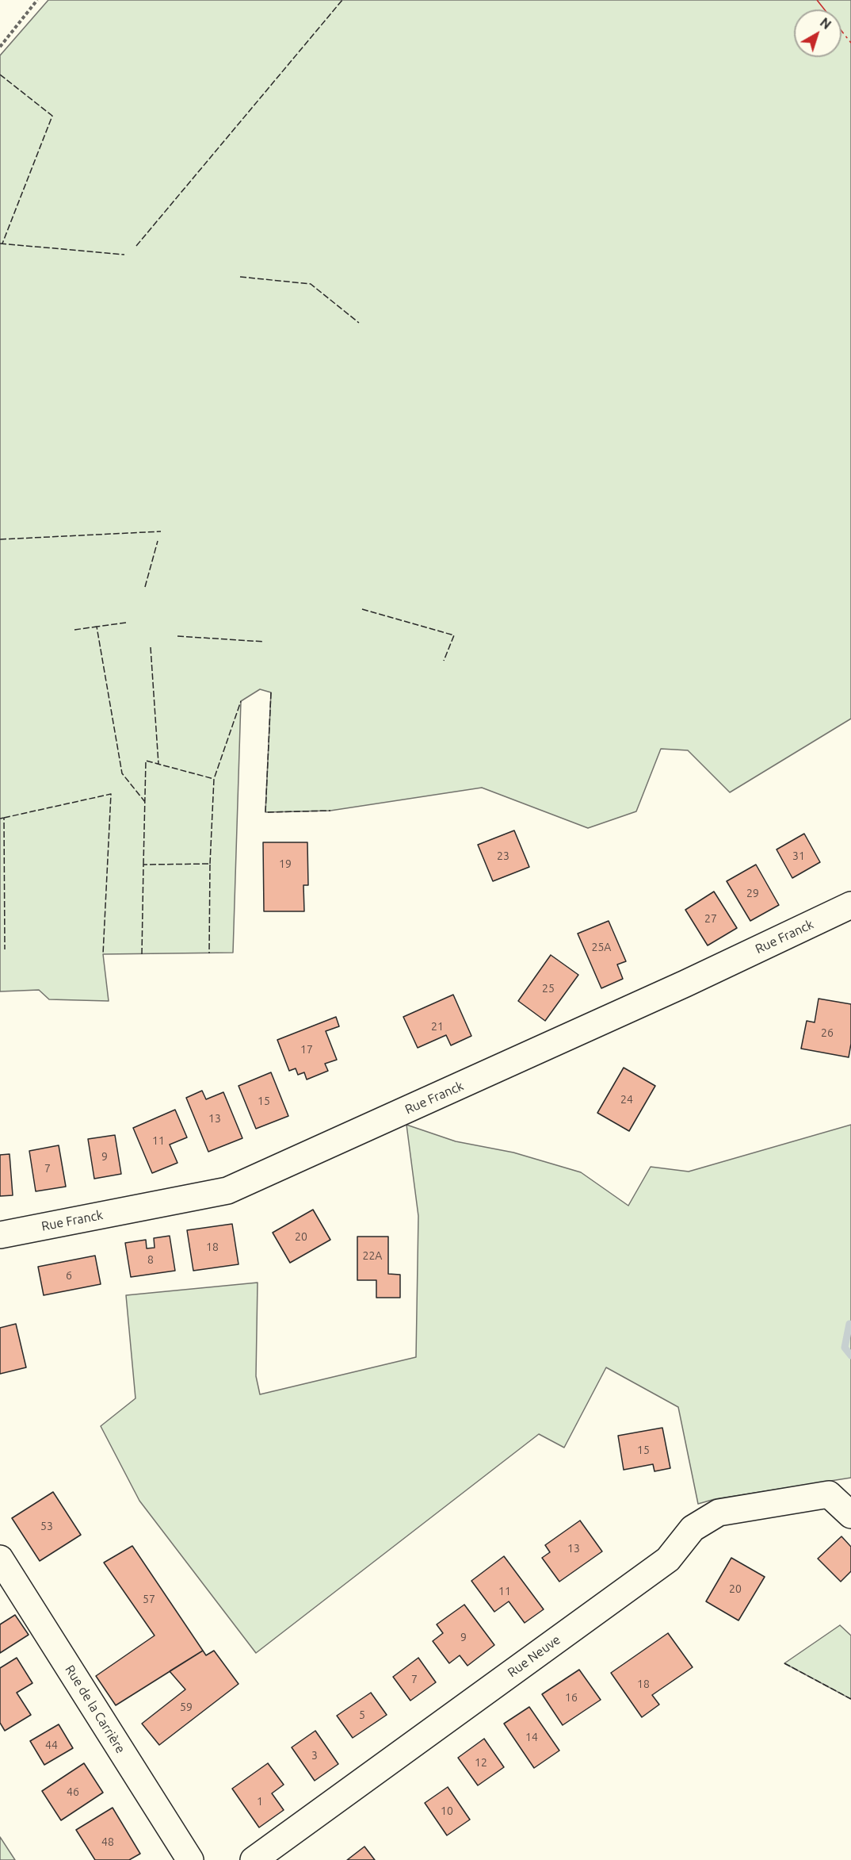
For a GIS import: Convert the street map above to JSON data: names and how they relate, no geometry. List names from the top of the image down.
{
  "streets": {
    "street": ["Rue Franck", "Rue Neuve", "Rue de la Carrière"]
  },
  "house_numbers": [
    "23",
    "31",
    "19",
    "29",
    "27",
    "25A",
    "25",
    "21",
    "26",
    "17",
    "24",
    "15",
    "13",
    "11",
    "9",
    "7",
    "20",
    "18",
    "22A",
    "8",
    "6",
    "15",
    "53",
    "13",
    "20",
    "11",
    "57",
    "9",
    "7",
    "18",
    "16",
    "59",
    "5",
    "14",
    "44",
    "3",
    "12",
    "46",
    "1",
    "10",
    "48"
  ],
  "north": "top right"
}
